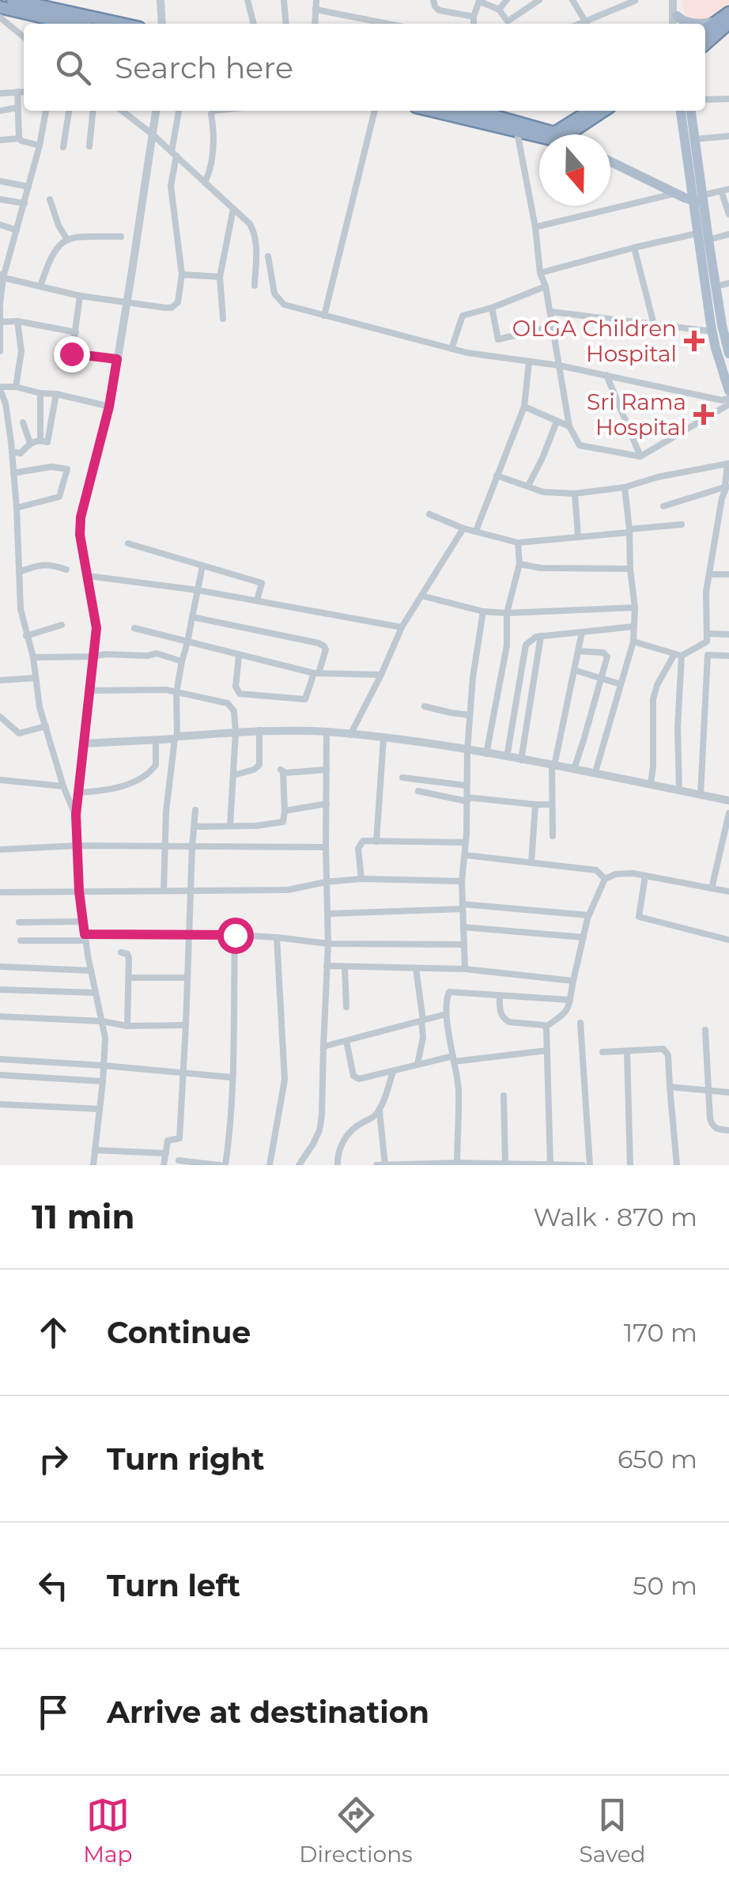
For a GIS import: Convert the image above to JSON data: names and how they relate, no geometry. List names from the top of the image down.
{
  "places": {
    "health": ["OLGA Children Hospital", "Sri Rama Hospital"]
  },
  "north": "bottom",
  "page": {
    "search": "Search here",
    "heading": ["11 min", "Walk · 870 m"],
    "list": [
      ["Continue", "170 m"],
      ["Turn right", "650 m"],
      ["Turn left", "50 m"],
      "Arrive at destination"
    ],
    "nav": ["Map", "Directions", "Saved"]
  }
}
